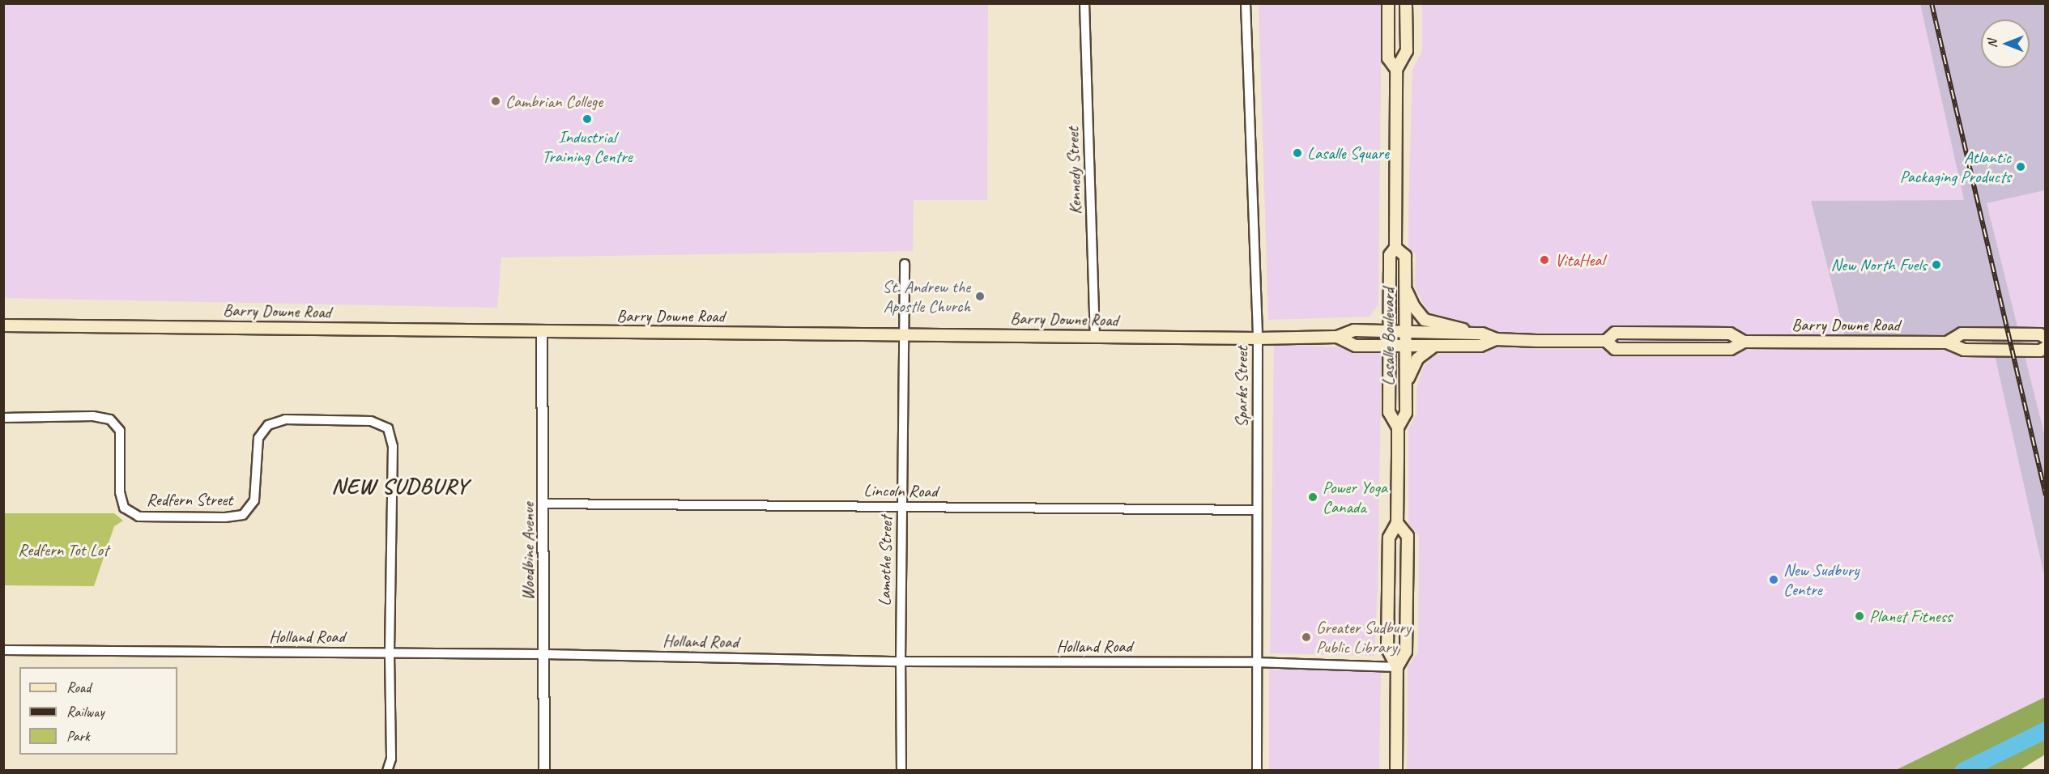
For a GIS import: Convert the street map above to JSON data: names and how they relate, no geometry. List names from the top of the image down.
{
  "streets": {
    "main road": ["Barry Downe Road", "Lasalle Boulevard"],
    "street": [
      "Kennedy Street",
      "Sparks Street",
      "Lincoln Road",
      "Redfern Street",
      "Woodbine Avenue",
      "Lamothe Street",
      "Holland Road"
    ]
  },
  "crossings": [
    ["Kennedy Street", "Barry Downe Road"],
    ["Barry Downe Road", "Lasalle Boulevard"],
    ["Barry Downe Road", "Sparks Street"],
    ["Barry Downe Road", "Woodbine Avenue"],
    ["Barry Downe Road", "Lamothe Street"],
    ["Lasalle Boulevard", "Holland Road"],
    ["Sparks Street", "Lincoln Road"],
    ["Sparks Street", "Holland Road"],
    ["Lincoln Road", "Woodbine Avenue"],
    ["Lincoln Road", "Lamothe Street"],
    ["Redfern Street", "Holland Road"],
    ["Woodbine Avenue", "Holland Road"],
    ["Lamothe Street", "Holland Road"]
  ],
  "districts": ["NEW SUDBURY"],
  "parks": ["Redfern Tot Lot"],
  "places": [
    "Cambrian College",
    "Industrial Training Centre",
    "Lasalle Square",
    "Atlantic Packaging Products",
    "VitaHeal",
    "New North Fuels",
    "St. Andrew the Apostle Church",
    "Power Yoga Canada",
    "New Sudbury Centre",
    "Planet Fitness",
    "Greater Sudbury Public Library"
  ],
  "legend": ["Road", "Railway", "Park"],
  "north": "left"
}
